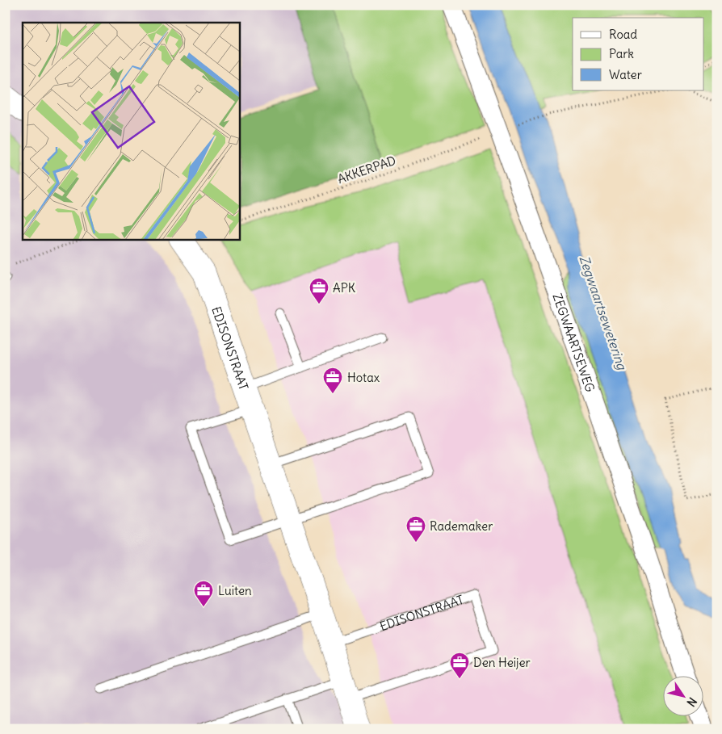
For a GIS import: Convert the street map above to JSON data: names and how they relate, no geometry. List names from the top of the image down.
{
  "streets": {
    "street": ["ZEGWAARTSEWEG", "EDISONSTRAAT"],
    "path": ["AKKERPAD"]
  },
  "crossings": [
    ["AKKERPAD", "ZEGWAARTSEWEG"]
  ],
  "water": ["Zegwaartsewetering"],
  "places": {
    "office": [
      "APK",
      "Hotax",
      "Rademaker",
      "Luiten",
      "Den Heijer"
    ]
  },
  "legend": ["Road", "Park", "Water"],
  "north": "bottom right"
}
